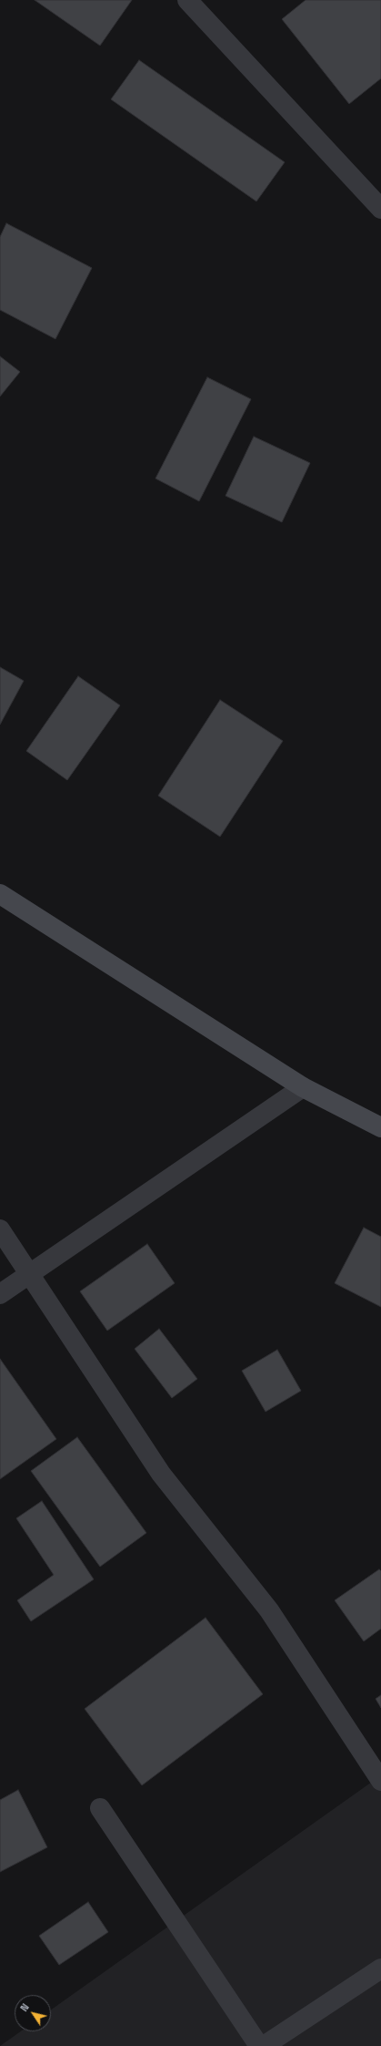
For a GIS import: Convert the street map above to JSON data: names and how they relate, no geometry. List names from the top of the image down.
{
  "north": "top left"
}
